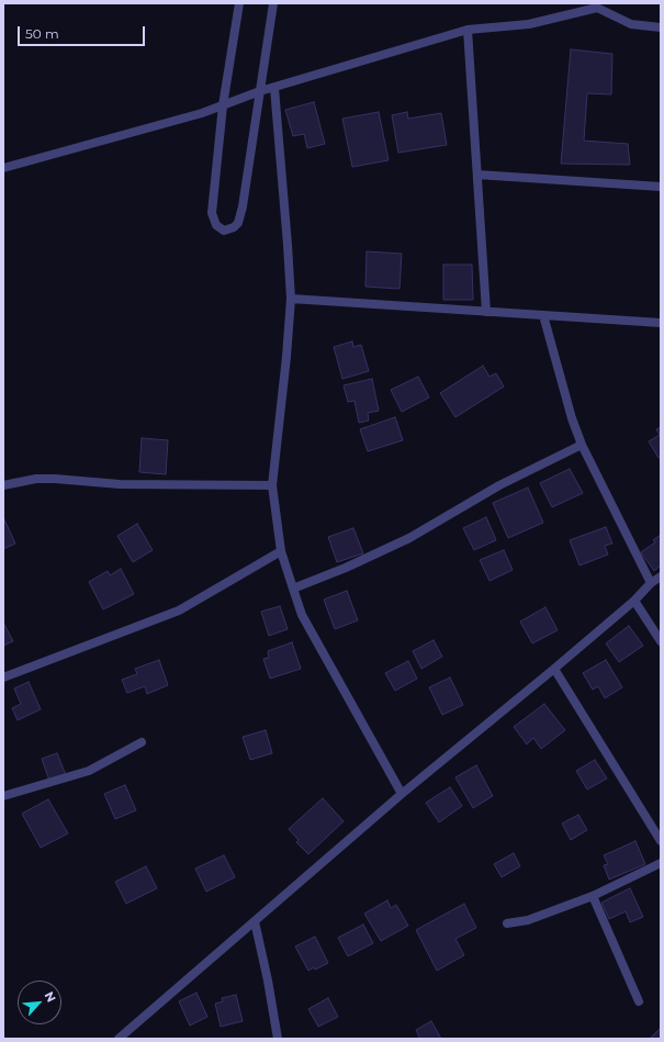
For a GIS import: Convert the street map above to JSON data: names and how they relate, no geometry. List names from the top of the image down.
{
  "scale_bar": "50 m",
  "north": "top right"
}
